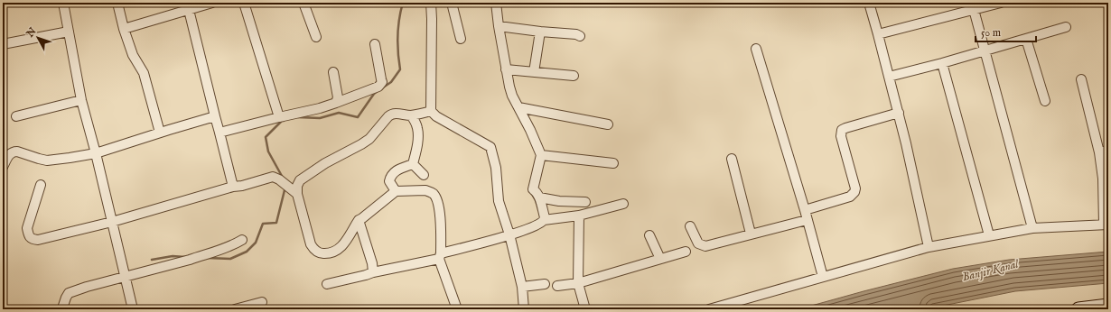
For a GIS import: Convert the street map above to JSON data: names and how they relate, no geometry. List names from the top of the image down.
{
  "water": ["Banjir Kanal"],
  "scale_bar": "50 m",
  "north": "top left"
}
